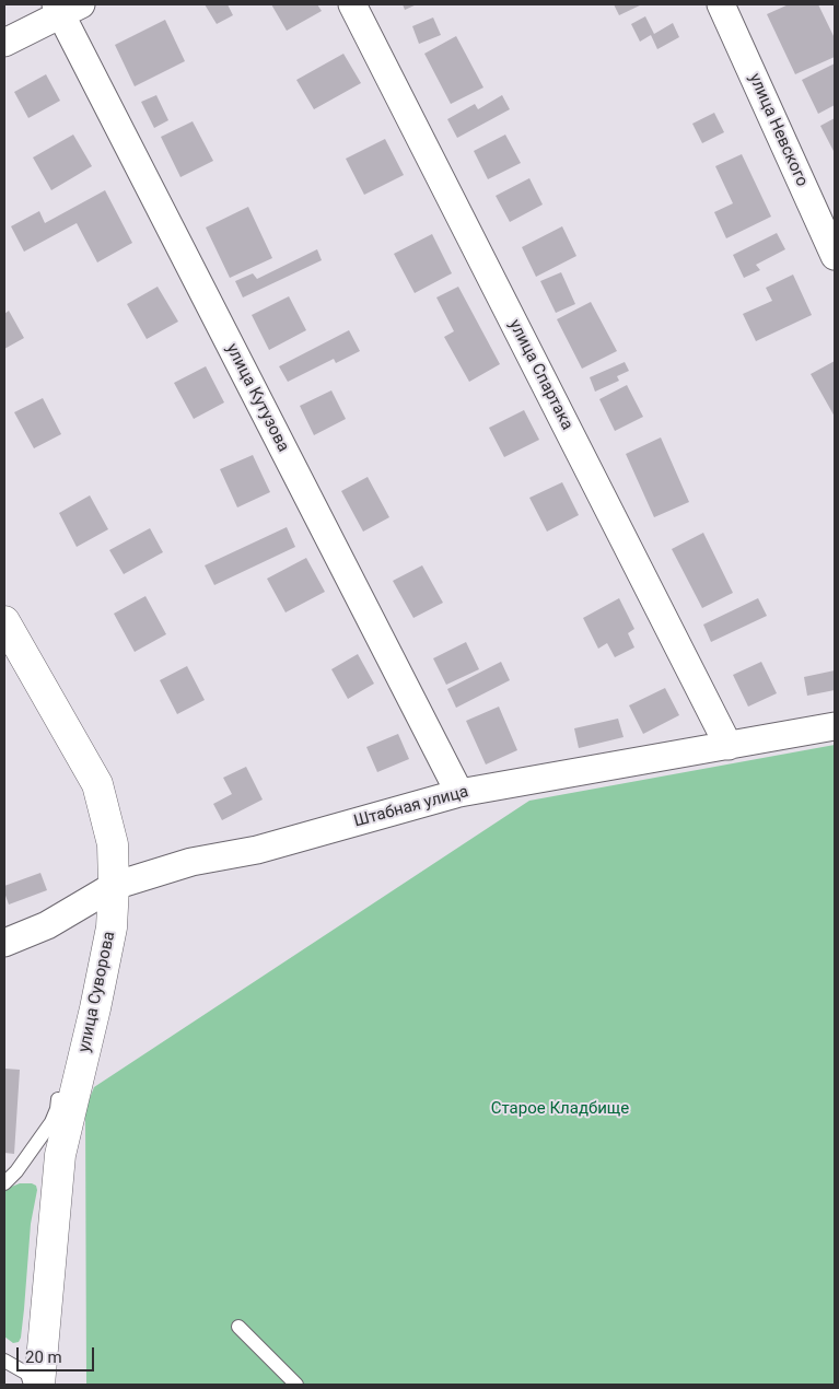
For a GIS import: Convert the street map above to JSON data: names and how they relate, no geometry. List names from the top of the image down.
{
  "streets": {
    "street": [
      "улица Невского",
      "улица Спартака",
      "улица Кутузова",
      "Штабная улица",
      "улица Суворова"
    ]
  },
  "crossings": [
    ["улица Спартака", "Штабная улица"],
    ["улица Кутузова", "Штабная улица"],
    ["Штабная улица", "улица Суворова"]
  ],
  "parks": ["Старое Кладбище"],
  "scale_bar": "20 m"
}
